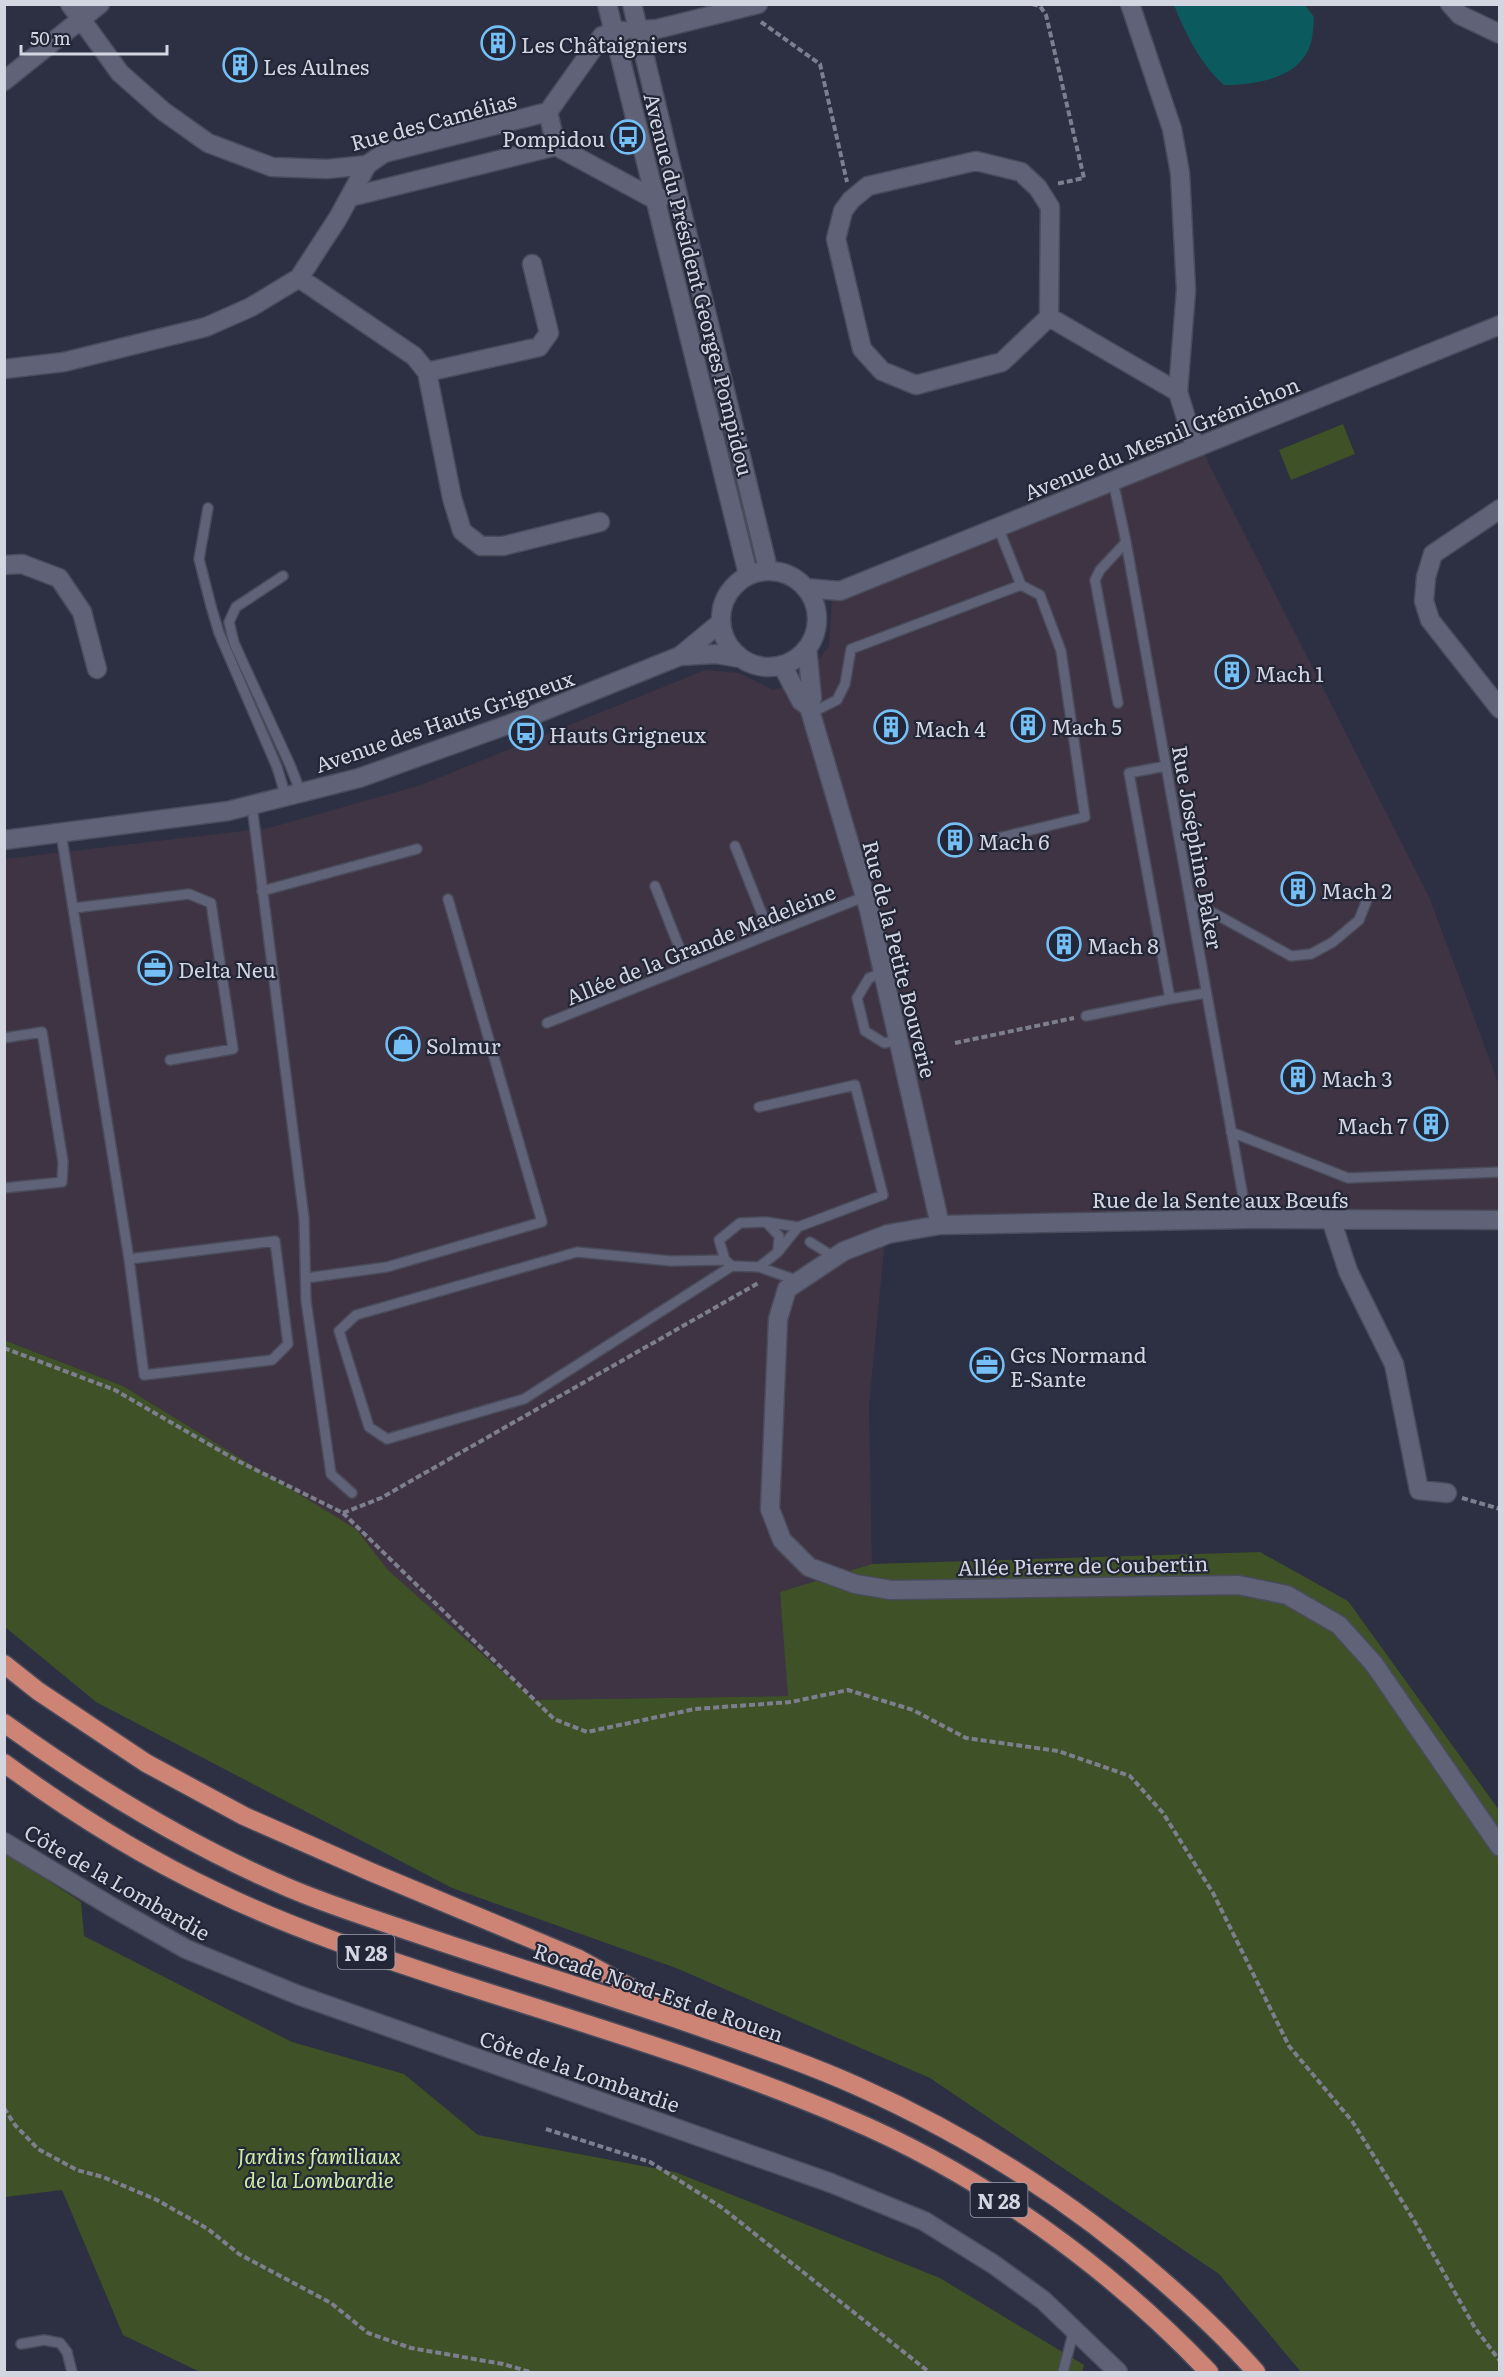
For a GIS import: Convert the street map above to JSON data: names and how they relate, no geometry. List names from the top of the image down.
{
  "streets": {
    "highway": ["N 28", "Rocade Nord-Est de Rouen"],
    "street": [
      "Rue des Camélias",
      "Avenue du Président Georges Pompidou",
      "Avenue du Mesnil Grémichon",
      "Avenue des Hauts Grigneux",
      "Rue de la Petite Bouverie",
      "Rue de la Sente aux Bœufs",
      "Allée Pierre de Coubertin",
      "Côte de la Lombardie"
    ],
    "lane": ["Rue Joséphine Baker", "Allée de la Grande Madeleine"]
  },
  "crossings": [
    ["Rue des Camélias", "Avenue du Président Georges Pompidou"],
    ["Avenue du Président Georges Pompidou", "Avenue du Mesnil Grémichon"],
    ["Avenue du Président Georges Pompidou", "Avenue des Hauts Grigneux"],
    ["Avenue du Président Georges Pompidou", "Rue de la Petite Bouverie"],
    ["Avenue du Mesnil Grémichon", "Avenue des Hauts Grigneux"],
    ["Avenue du Mesnil Grémichon", "Rue Joséphine Baker"],
    ["Avenue du Mesnil Grémichon", "Rue de la Petite Bouverie"],
    ["Avenue des Hauts Grigneux", "Rue de la Petite Bouverie"],
    ["Rue Joséphine Baker", "Rue de la Sente aux Bœufs"],
    ["Allée de la Grande Madeleine", "Rue de la Petite Bouverie"],
    ["Rue de la Petite Bouverie", "Rue de la Sente aux Bœufs"],
    ["Rue de la Sente aux Bœufs", "Allée Pierre de Coubertin"]
  ],
  "parks": ["Jardins familiaux de la Lombardie"],
  "places": {
    "building": [
      "Les Châtaigniers",
      "Les Aulnes",
      "Mach 1",
      "Mach 5",
      "Mach 4",
      "Mach 6",
      "Mach 2",
      "Mach 8",
      "Mach 3",
      "Mach 7"
    ],
    "bus stop": ["Pompidou", "Hauts Grigneux"],
    "office": ["Delta Neu", "Gcs Normand E-Sante"],
    "shop": ["Solmur"]
  },
  "scale_bar": "50 m"
}
